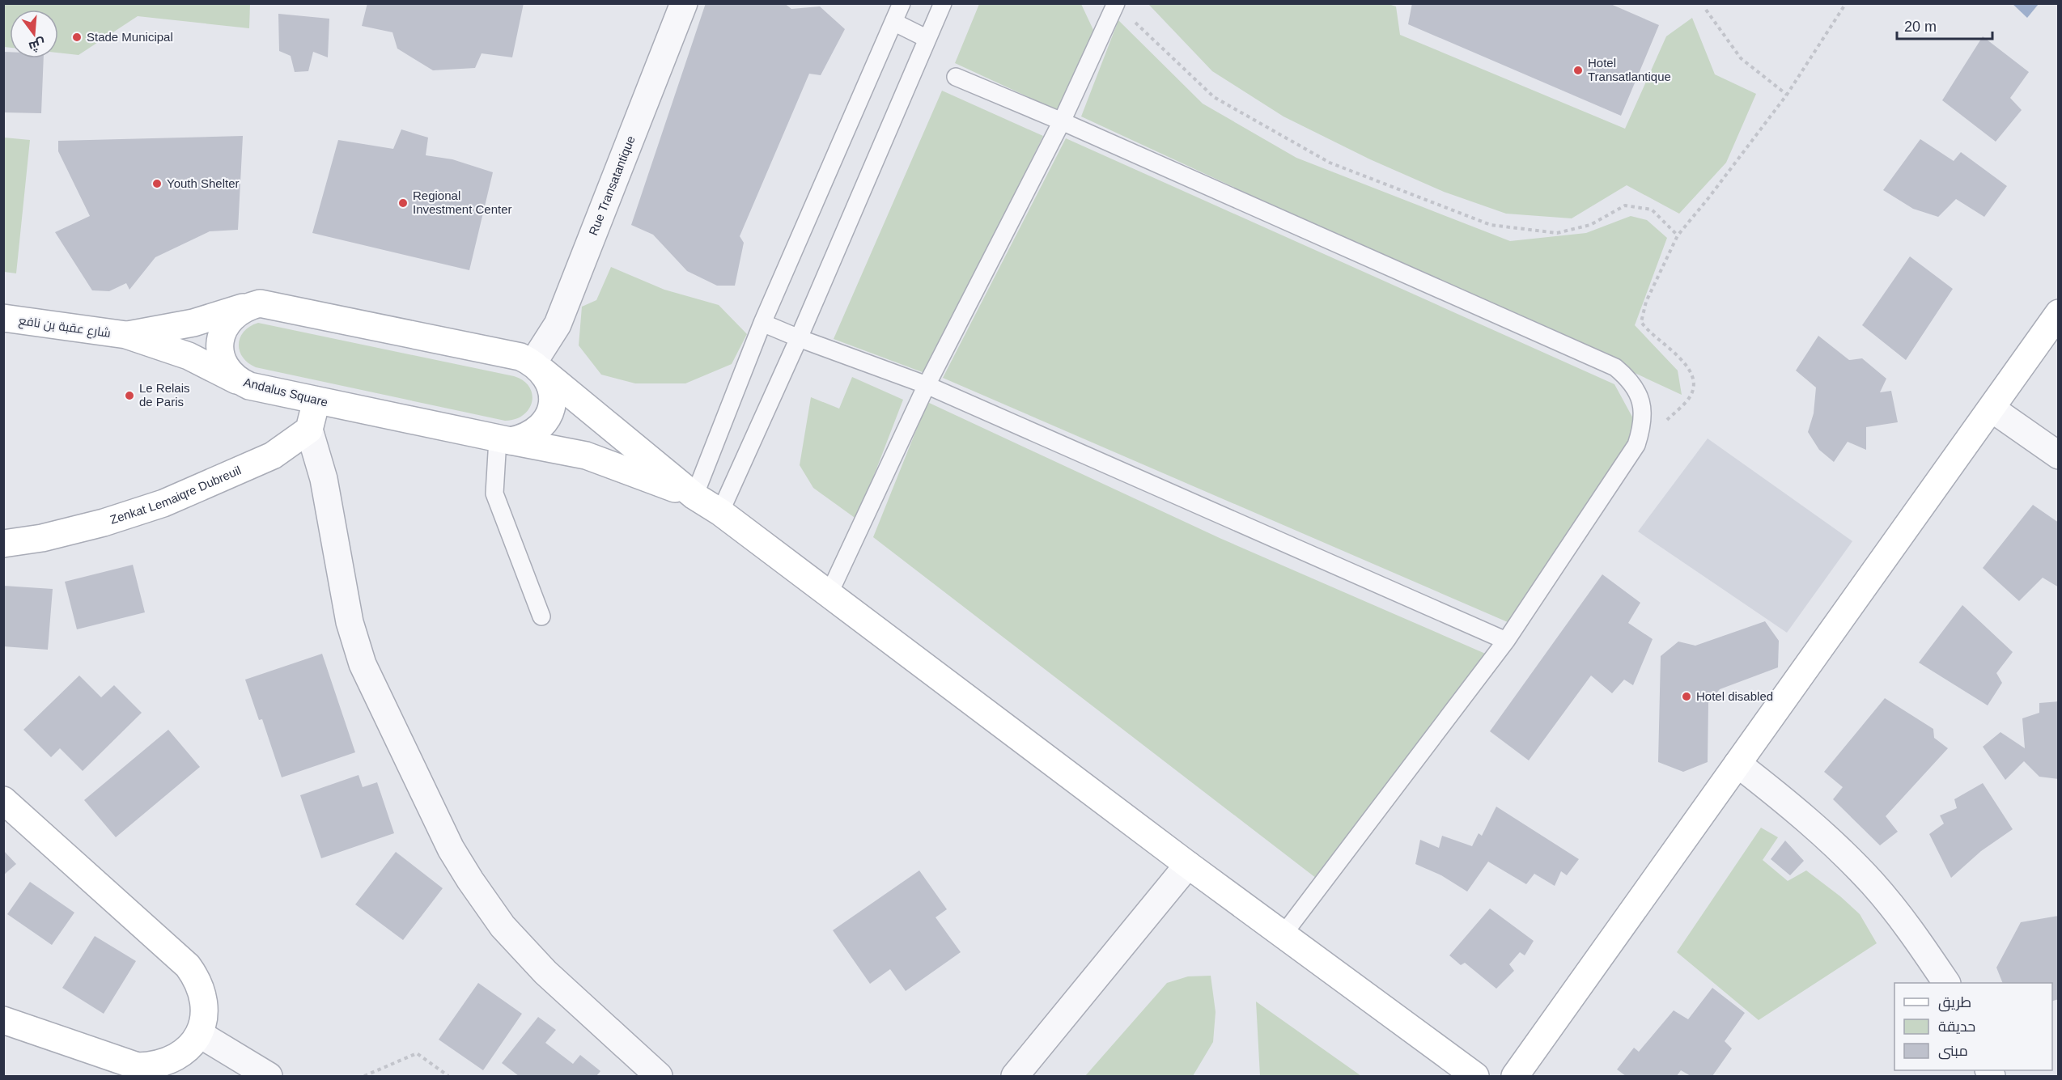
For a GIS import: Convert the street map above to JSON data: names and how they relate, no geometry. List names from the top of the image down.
{
  "streets": {
    "main road": ["شارع عقبة بن نافع", "Andalus Square", "Zenkat Lemaiqre Dubreuil"],
    "street": ["Rue Transatantique"]
  },
  "places": [
    "Stade Municipal",
    "Hotel Transatlantique",
    "Youth Shelter",
    "Regional Investment Center",
    "Le Relais de Paris",
    "Hotel disabled"
  ],
  "legend": ["طريق", "حديقة", "مبنى"],
  "scale_bar": "20 m",
  "north": "bottom"
}
